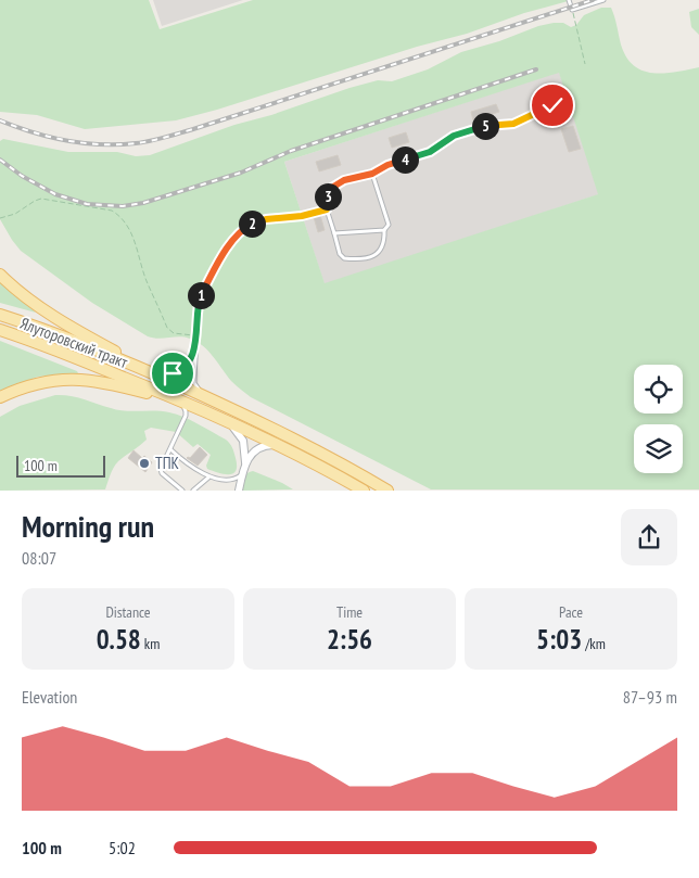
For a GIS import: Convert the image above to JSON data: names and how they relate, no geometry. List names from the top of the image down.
{
  "streets": {
    "main road": ["Ялуторовский тракт"]
  },
  "places": ["ТПК"],
  "scale_bar": "100 m",
  "page": {
    "pins": [
      "5",
      "4",
      "3",
      "2",
      "1"
    ],
    "scale": "100 m",
    "heading": ["Morning run", "08:07"],
    "stats": [
      ["Distance", "0.58 km"],
      ["Time", "2:56"],
      ["Pace", "5:03 /km"]
    ],
    "chart": ["Elevation", "87–93 m"],
    "list": [
      {
        "name": "100 m",
        "note": "5:02"
      }
    ]
  }
}
